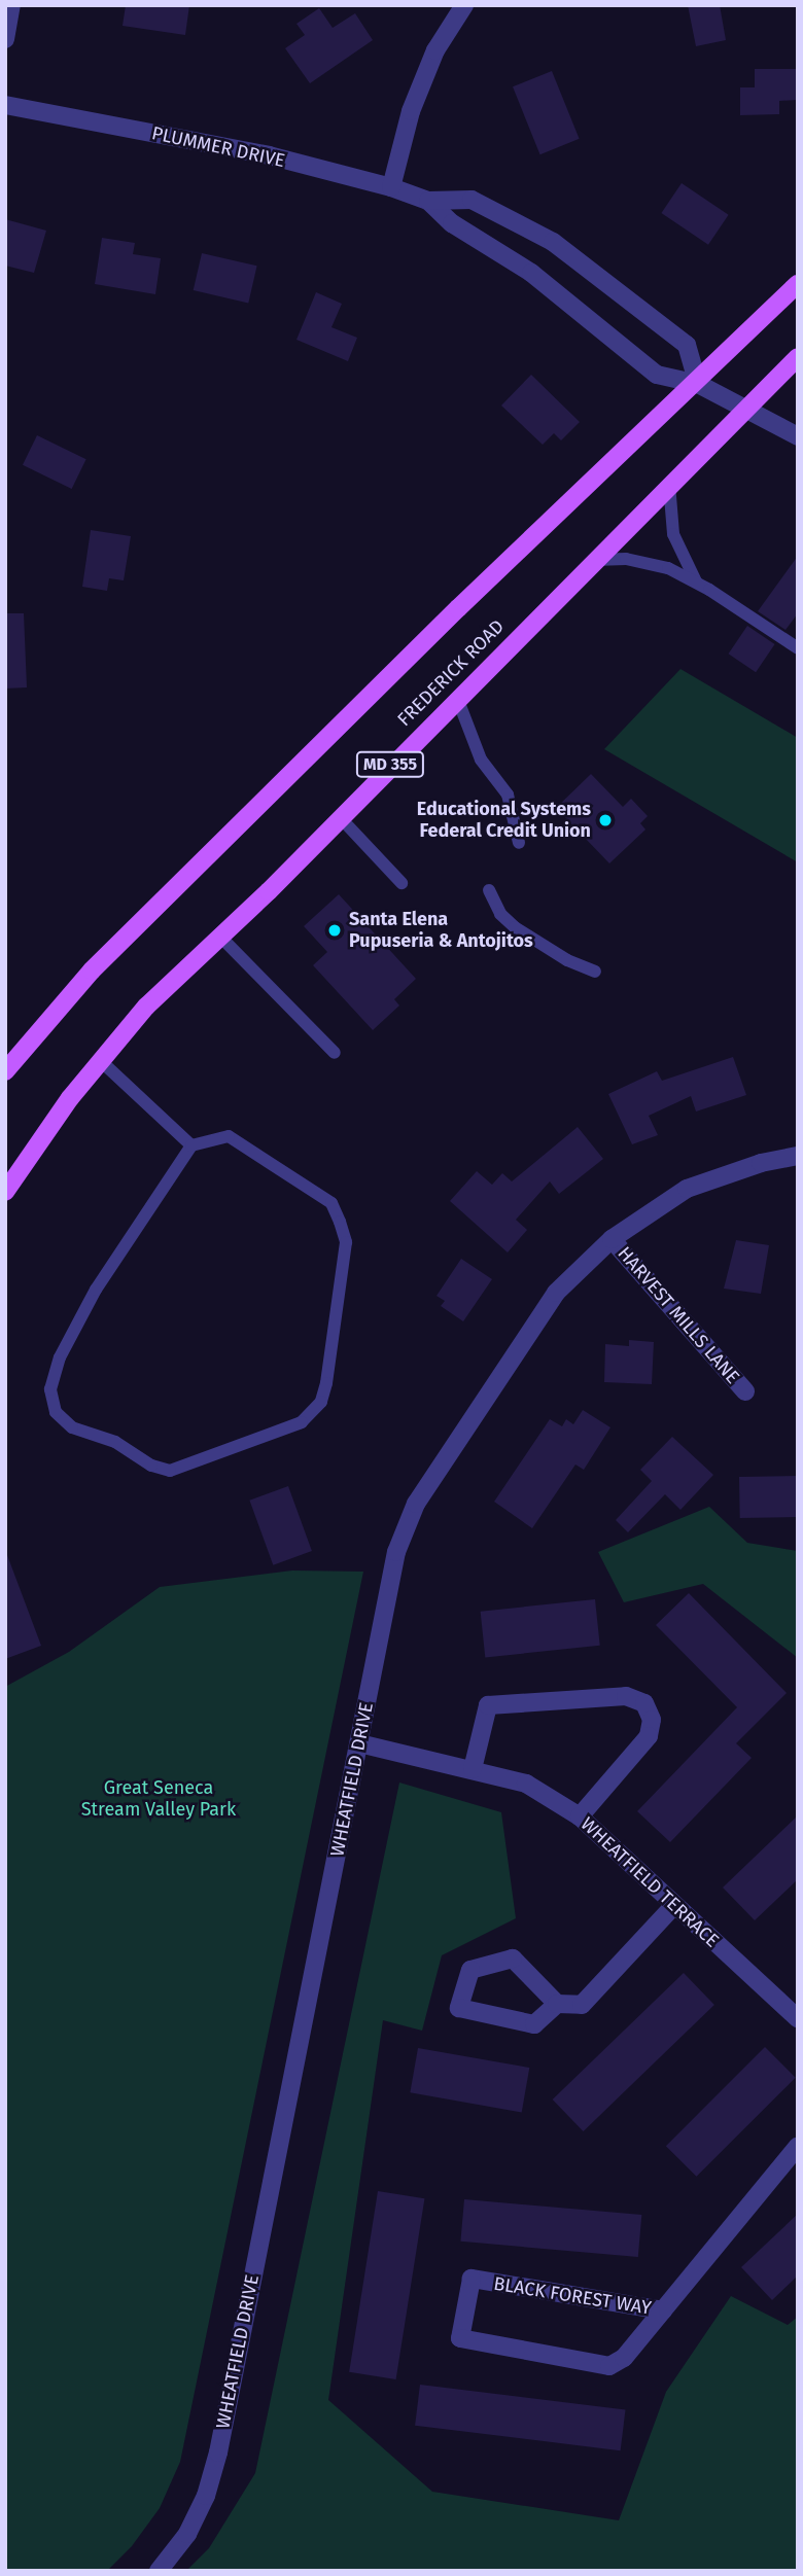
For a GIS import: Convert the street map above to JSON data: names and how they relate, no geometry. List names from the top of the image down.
{
  "streets": {
    "main road": ["FREDERICK ROAD", "MD 355"],
    "street": [
      "PLUMMER DRIVE",
      "HARVEST MILLS LANE",
      "WHEATFIELD DRIVE",
      "WHEATFIELD TERRACE",
      "BLACK FOREST WAY"
    ]
  },
  "crossings": [
    ["PLUMMER DRIVE", "FREDERICK ROAD"],
    ["HARVEST MILLS LANE", "WHEATFIELD DRIVE"],
    ["WHEATFIELD DRIVE", "WHEATFIELD TERRACE"]
  ],
  "parks": ["Great Seneca Stream Valley Park"],
  "places": ["Educational Systems Federal Credit Union", "Santa Elena Pupuseria & Antojitos"]
}
